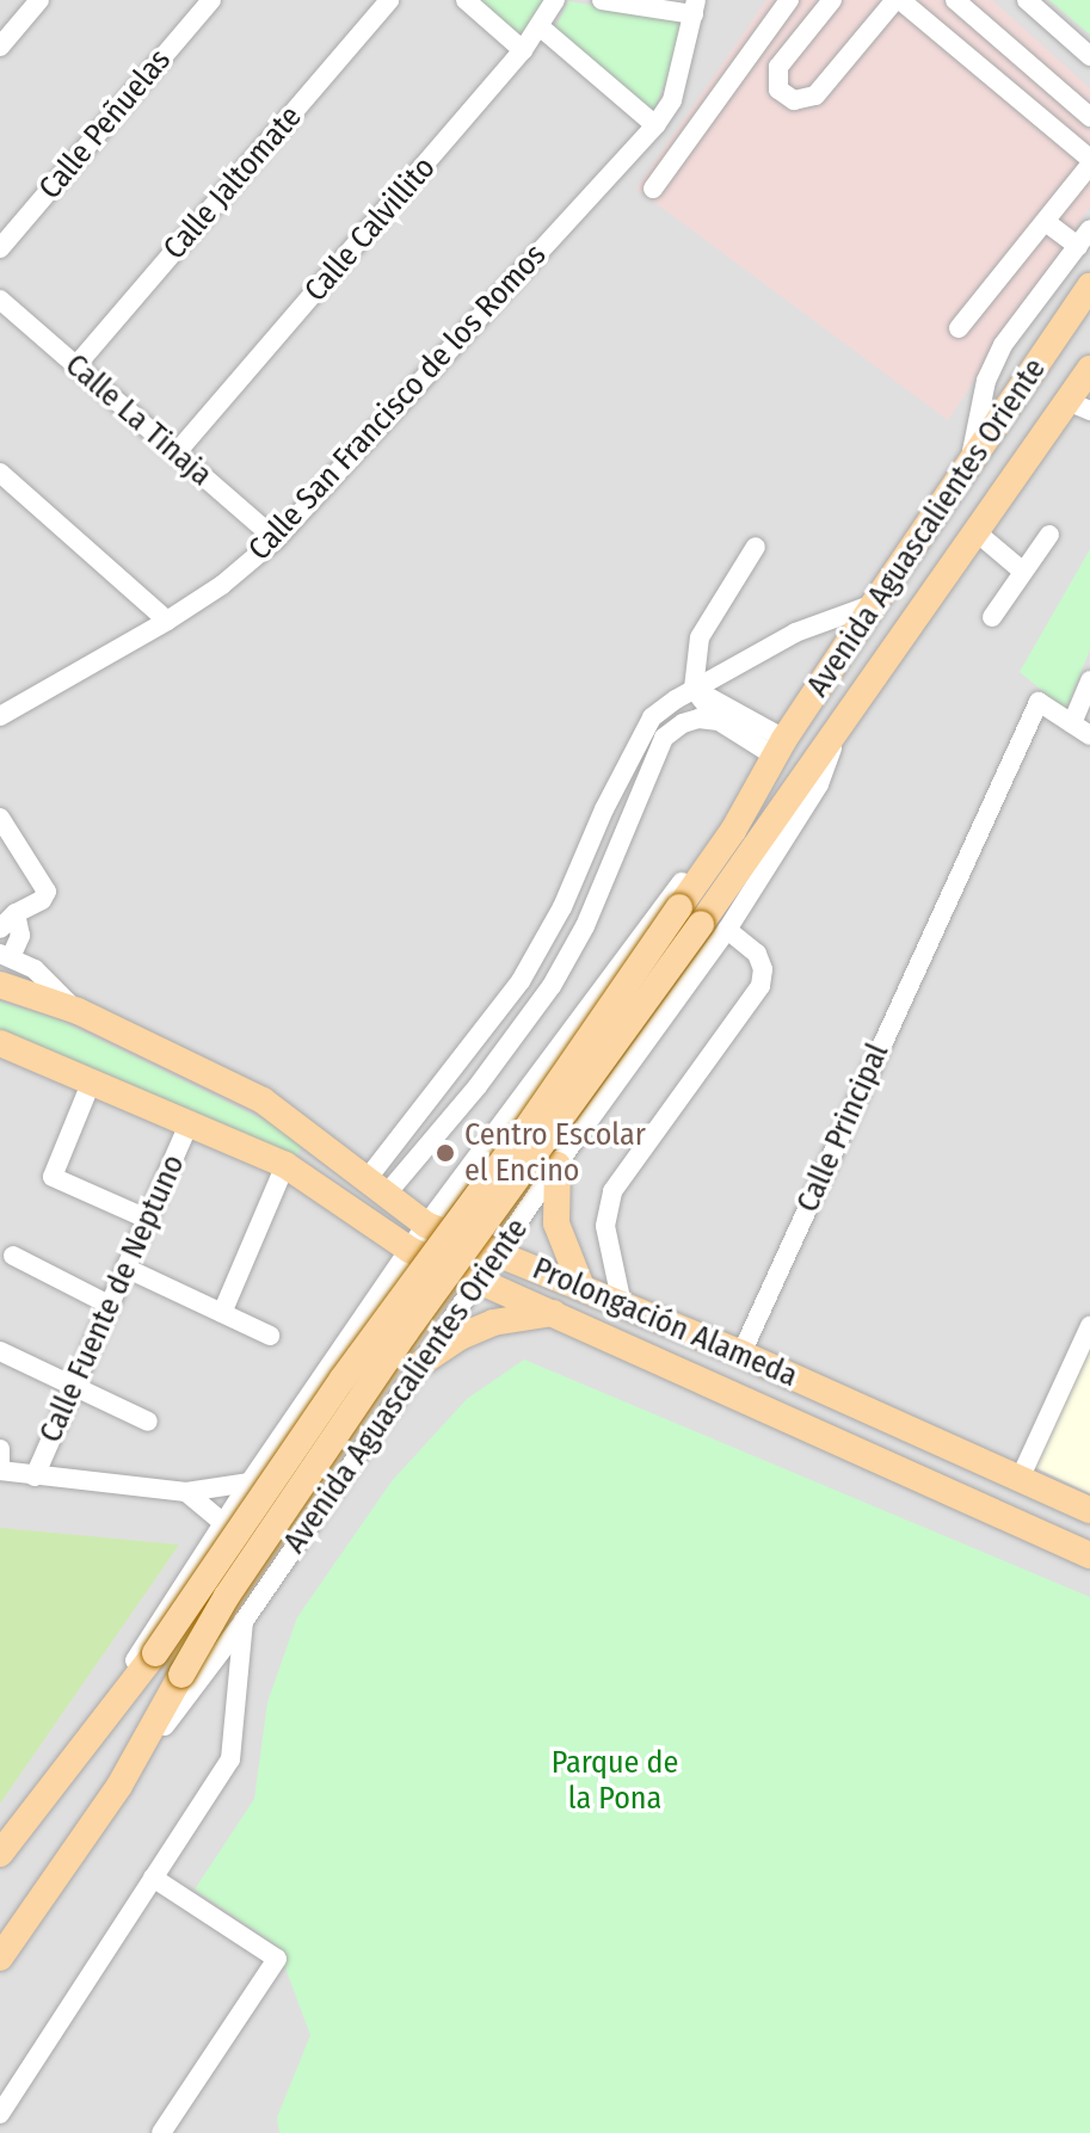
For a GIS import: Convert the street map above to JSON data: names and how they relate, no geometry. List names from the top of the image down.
{
  "streets": {
    "main road": ["Avenida Aguascalientes Oriente", "Prolongación Alameda"],
    "street": [
      "Calle Peñuelas",
      "Calle Jaltomate",
      "Calle Calvillito",
      "Calle San Francisco de los Romos",
      "Calle La Tinaja",
      "Calle Principal",
      "Calle Fuente de Neptuno"
    ]
  },
  "crossings": [
    ["Calle Jaltomate", "Calle La Tinaja"],
    ["Calle Calvillito", "Calle La Tinaja"],
    ["Calle San Francisco de los Romos", "Calle La Tinaja"],
    ["Avenida Aguascalientes Oriente", "Prolongación Alameda"],
    ["Calle Principal", "Prolongación Alameda"],
    ["Calle Fuente de Neptuno", "Prolongación Alameda"]
  ],
  "parks": ["Parque de la Pona"],
  "places": ["Centro Escolar el Encino"]
}
